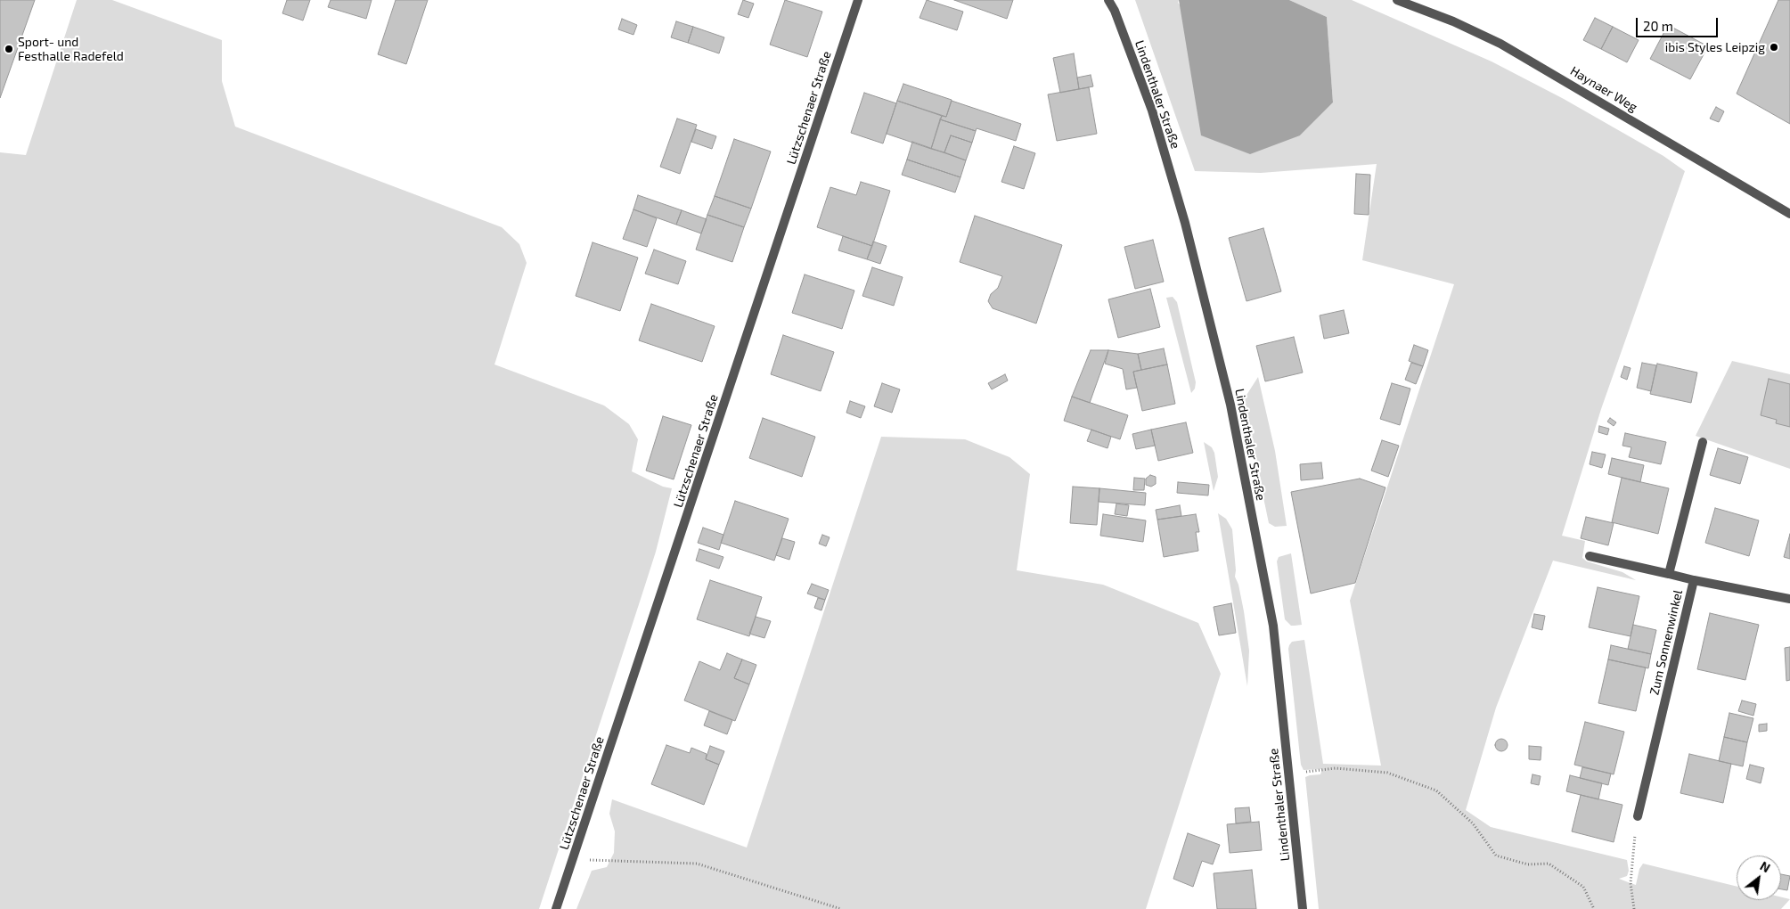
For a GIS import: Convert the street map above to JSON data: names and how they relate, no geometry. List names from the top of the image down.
{
  "streets": {
    "street": [
      "Haynaer Weg",
      "Lindenthaler Straße",
      "Lützschenaer Straße",
      "Zum Sonnenwinkel"
    ]
  },
  "places": ["ibis Styles Leipzig", "Sport- und Festhalle Radefeld"],
  "scale_bar": "20 m",
  "north": "top right"
}
